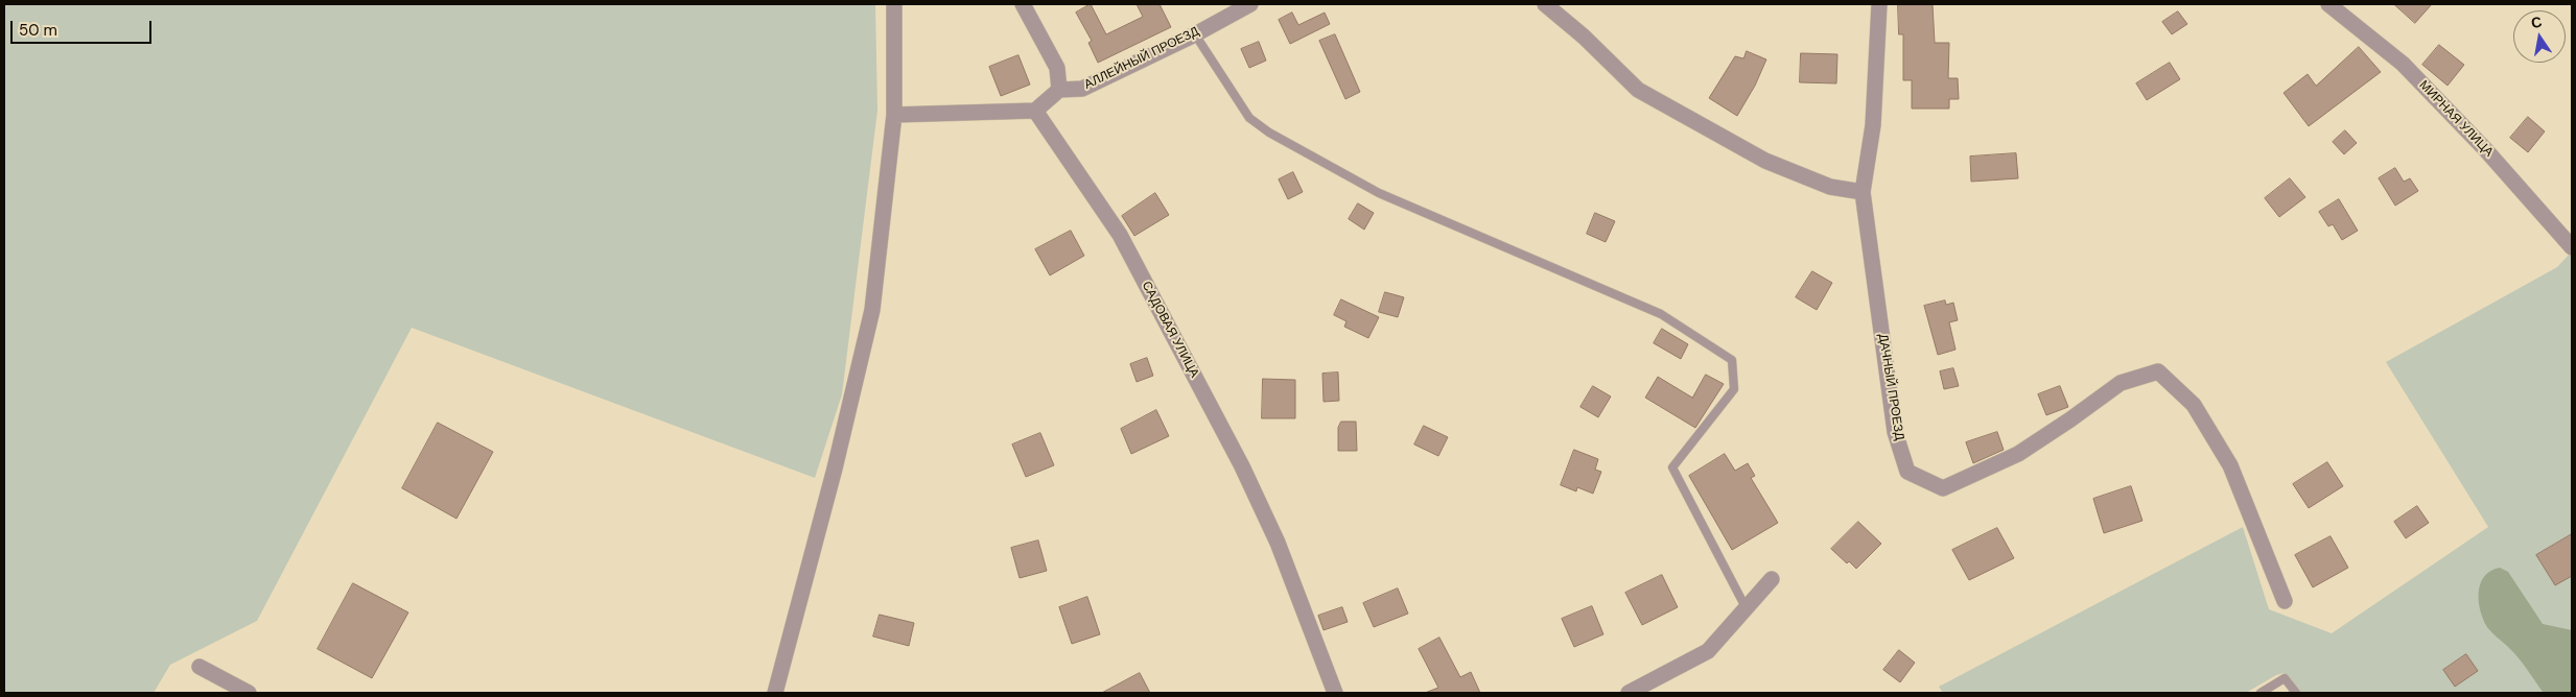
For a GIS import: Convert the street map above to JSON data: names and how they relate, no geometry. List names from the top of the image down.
{
  "streets": {
    "street": [
      "АЛЛЕЙНЫЙ ПРОЕЗД",
      "МИРНАЯ УЛИЦА",
      "САДОВАЯ УЛИЦА",
      "ДАЧНЫЙ ПРОЕЗД"
    ]
  },
  "scale_bar": "50 m",
  "north": "top"
}
